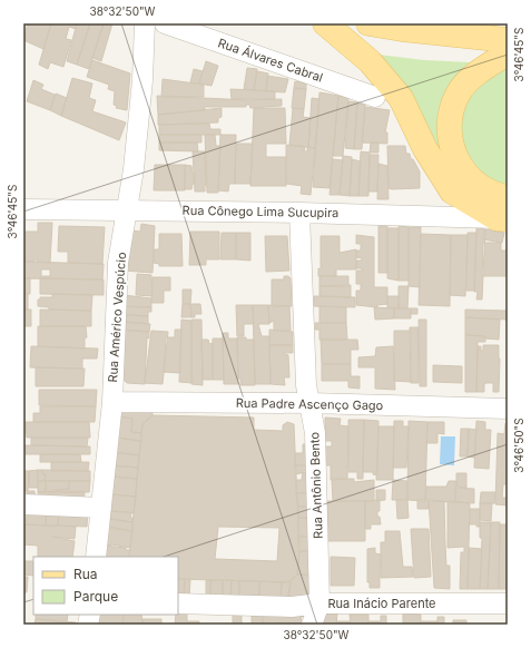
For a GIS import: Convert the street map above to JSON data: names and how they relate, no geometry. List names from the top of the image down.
{
  "streets": {
    "street": [
      "Rua Álvares Cabral",
      "Rua Cônego Lima Sucupira",
      "Rua Américo Vespúcio",
      "Rua Padre Ascenço Gago",
      "Rua Antônio Bento",
      "Rua Inácio Parente"
    ]
  },
  "crossings": [
    ["Rua Cônego Lima Sucupira", "Rua Américo Vespúcio"],
    ["Rua Cônego Lima Sucupira", "Rua Antônio Bento"],
    ["Rua Américo Vespúcio", "Rua Padre Ascenço Gago"],
    ["Rua Padre Ascenço Gago", "Rua Antônio Bento"],
    ["Rua Antônio Bento", "Rua Inácio Parente"]
  ],
  "legend": ["Rua", "Parque"],
  "coordinates": ["38°32'50\"W", "3°46'45\"S", "3°46'50\"S"]
}
